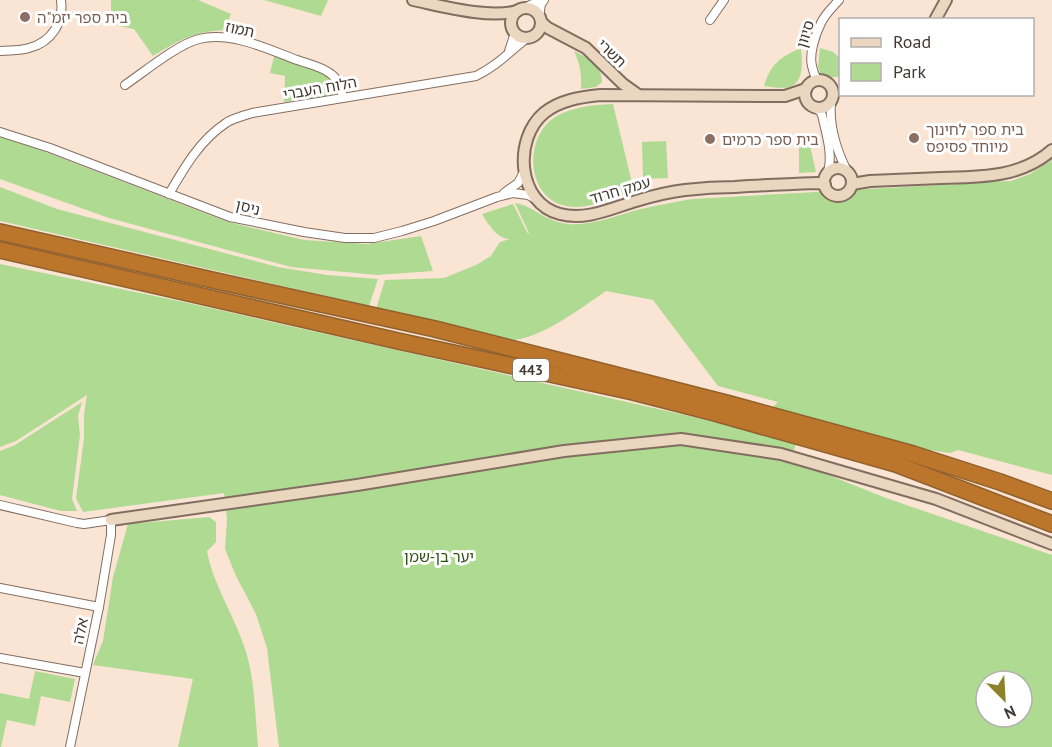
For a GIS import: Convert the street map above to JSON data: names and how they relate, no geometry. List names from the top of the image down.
{
  "streets": {
    "highway": ["443"],
    "street": [
      "תמוז",
      "סיוון",
      "תשרי",
      "הלוח העברי",
      "עמק חרוד",
      "ניסן",
      "אלה"
    ]
  },
  "crossings": [
    ["תמוז", "הלוח העברי"],
    ["תשרי", "הלוח העברי"],
    ["הלוח העברי", "ניסן"],
    ["עמק חרוד", "ניסן"]
  ],
  "parks": ["יער בן-שמן"],
  "places": ["בית ספר יזמ\"ה", "בית ספר לחינוך מיוחד פסיפס", "בית ספר כרמים"],
  "legend": ["Road", "Park"],
  "north": "bottom right"
}
